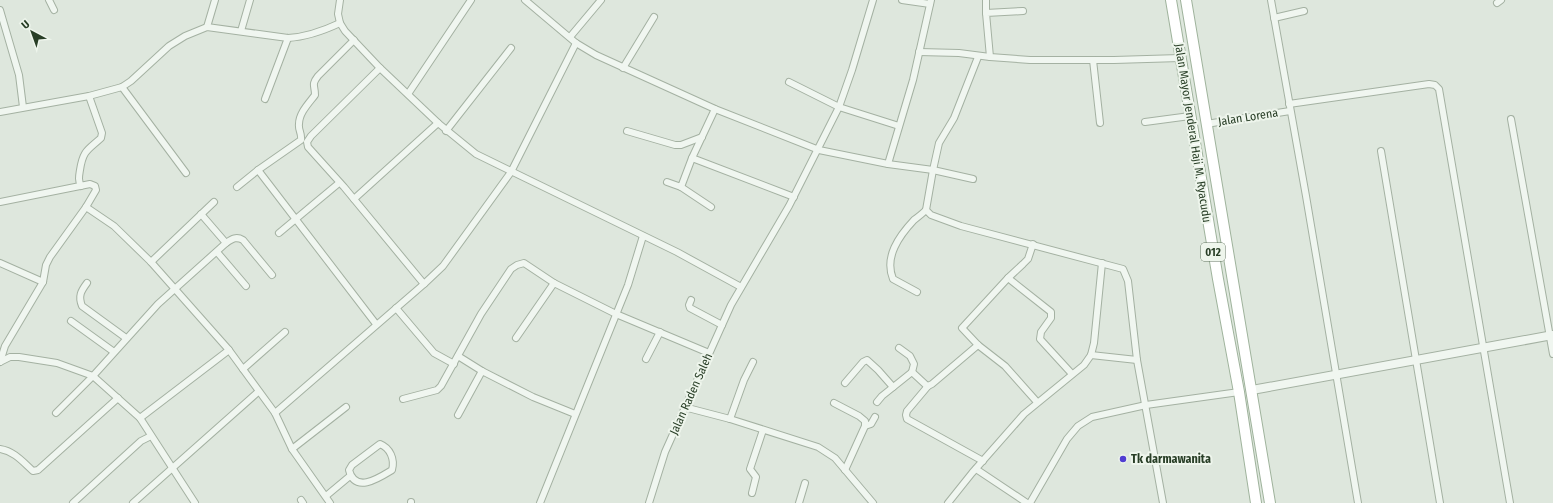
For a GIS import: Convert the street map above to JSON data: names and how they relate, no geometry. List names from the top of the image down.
{
  "streets": {
    "main road": ["Jalan Mayor Jenderal Haji M. Ryacudu", "012"],
    "street": ["Jalan Lorena", "Jalan Raden Saleh"]
  },
  "crossings": [
    ["Jalan Lorena", "Jalan Mayor Jenderal Haji M. Ryacudu"]
  ],
  "places": ["Tk darmawanita"],
  "north": "top left"
}
